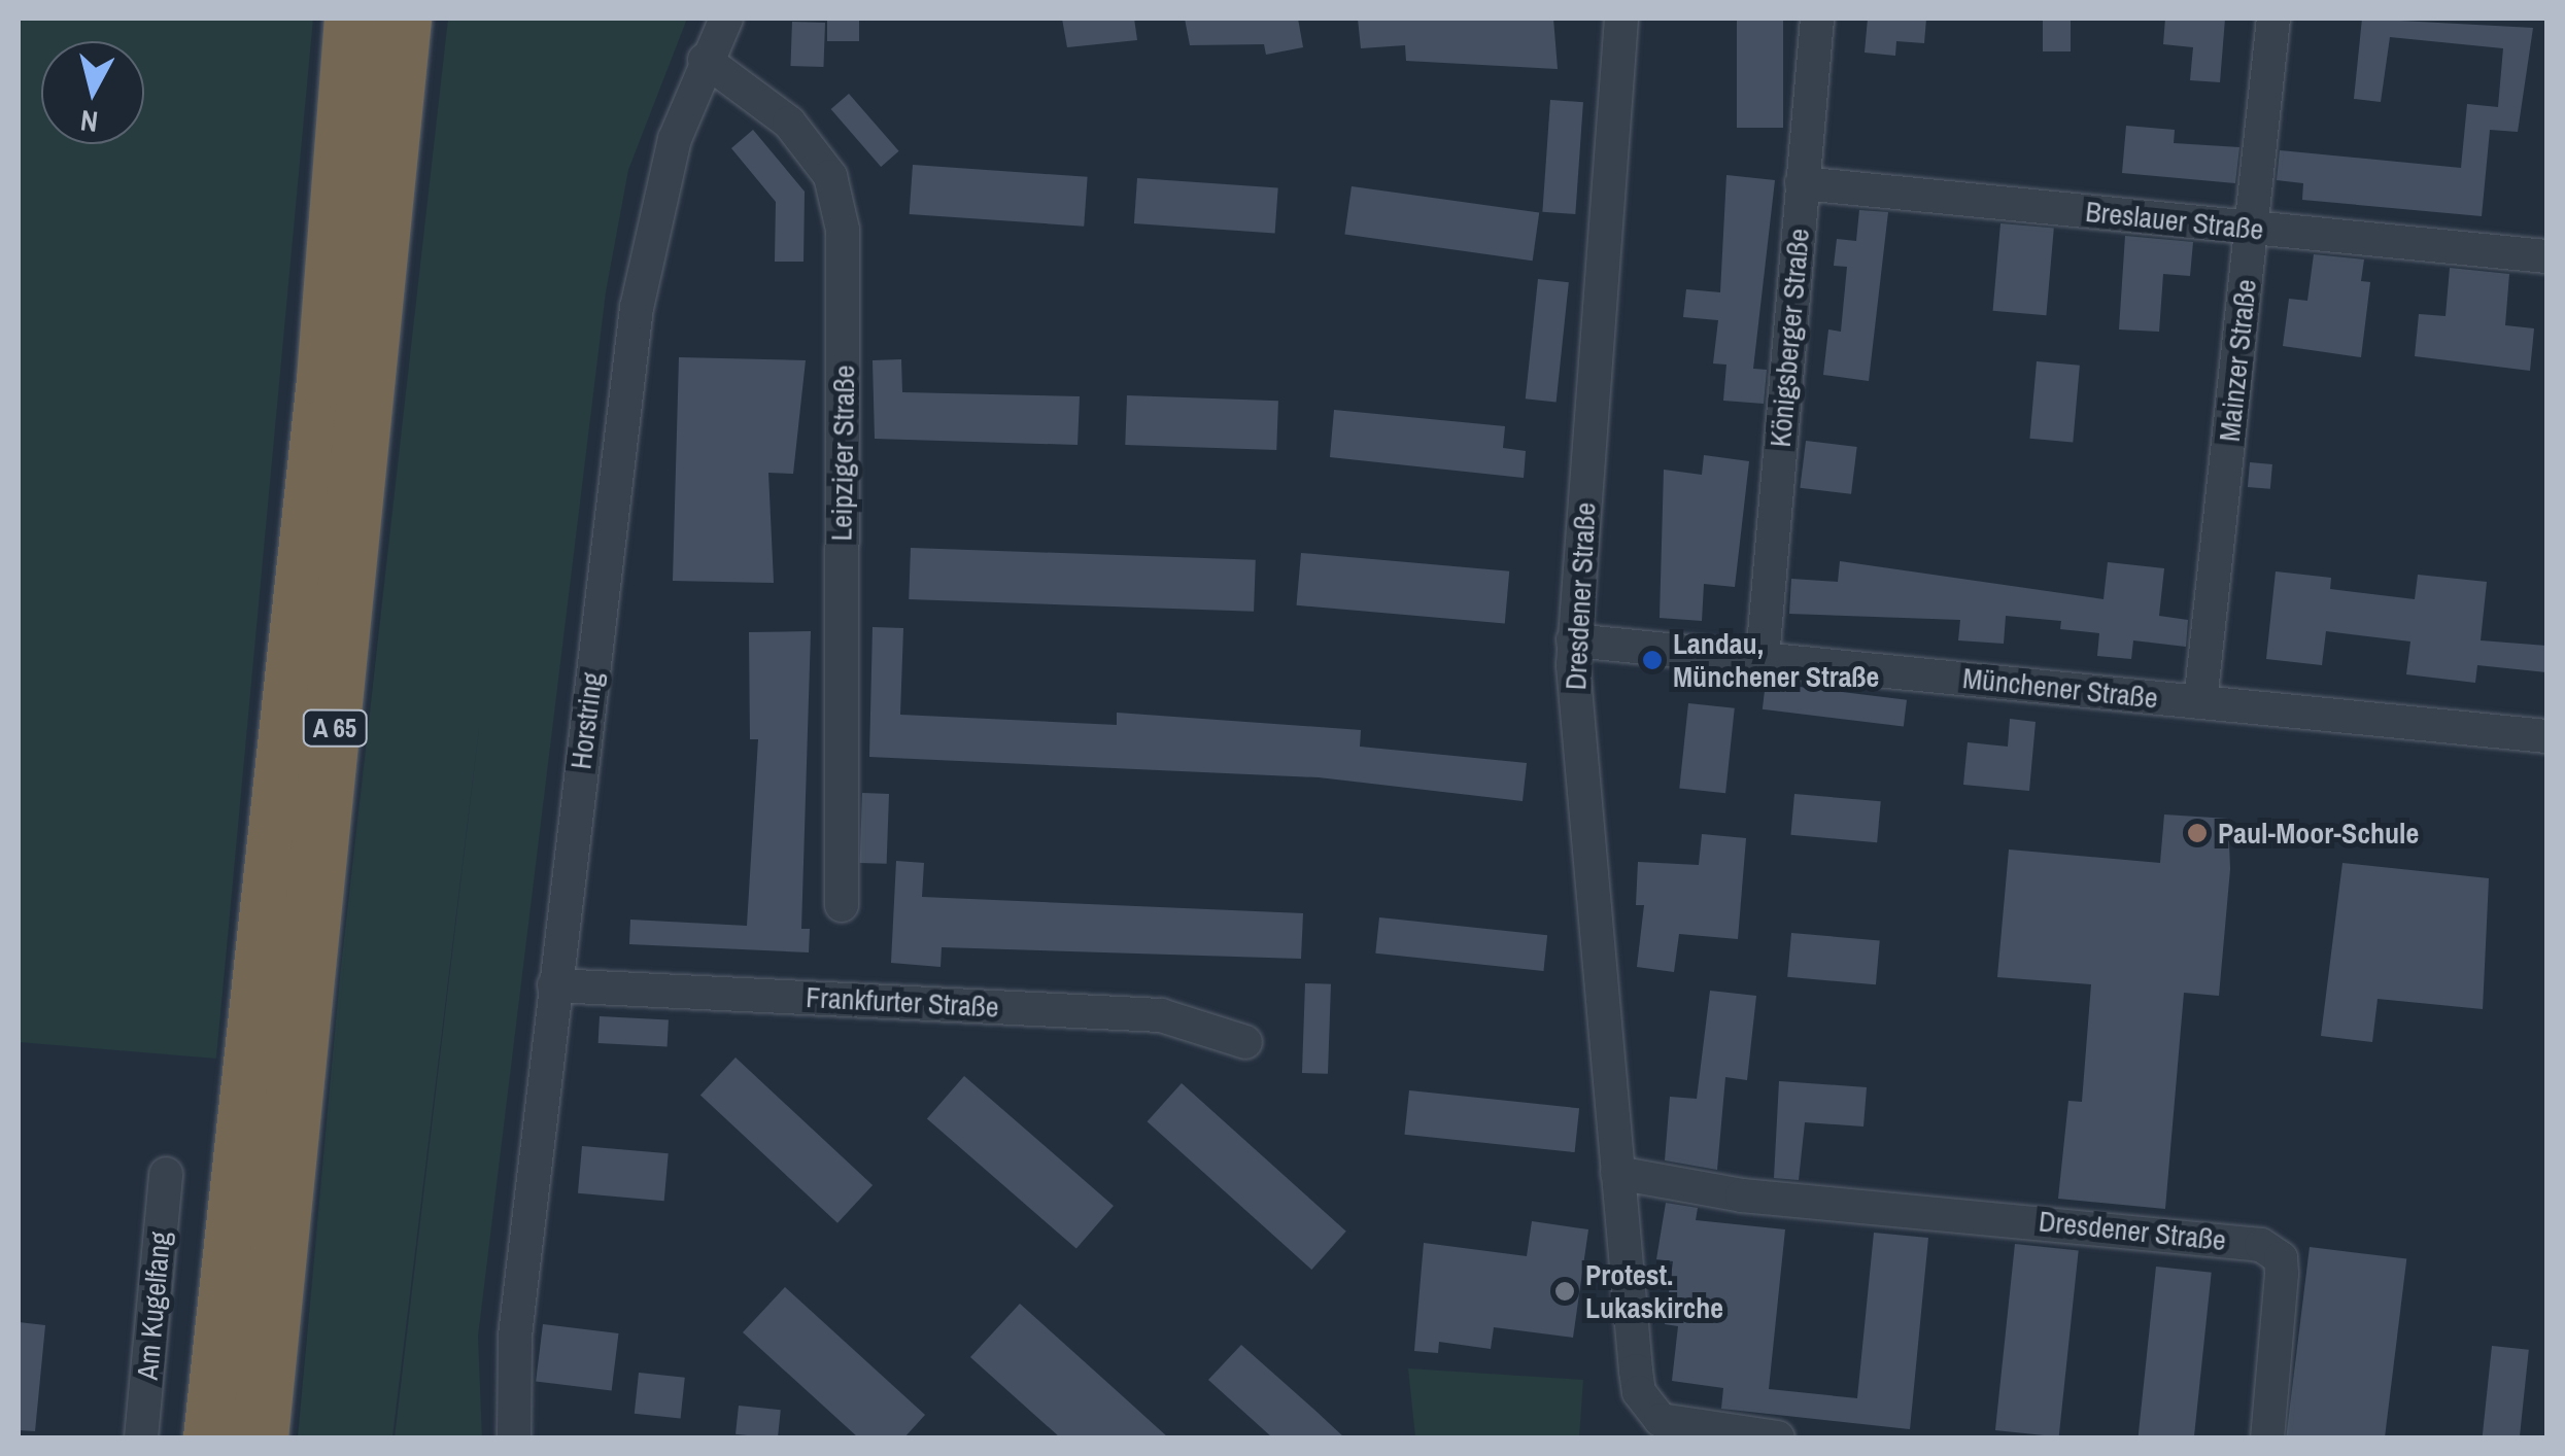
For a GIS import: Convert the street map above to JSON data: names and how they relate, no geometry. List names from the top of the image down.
{
  "streets": {
    "highway": ["A 65"],
    "street": [
      "Breslauer Straße",
      "Königsberger Straße",
      "Mainzer Straße",
      "Leipziger Straße",
      "Dresdener Straße",
      "Münchener Straße",
      "Horstring",
      "Frankfurter Straße",
      "Am Kugelfang"
    ]
  },
  "crossings": [
    ["Breslauer Straße", "Königsberger Straße"],
    ["Breslauer Straße", "Mainzer Straße"],
    ["Königsberger Straße", "Münchener Straße"],
    ["Mainzer Straße", "Münchener Straße"],
    ["Leipziger Straße", "Horstring"],
    ["Dresdener Straße", "Münchener Straße"],
    ["Horstring", "Frankfurter Straße"]
  ],
  "places": ["Landau, Münchener Straße", "Paul-Moor-Schule", "Protest. Lukaskirche"],
  "north": "bottom"
}
